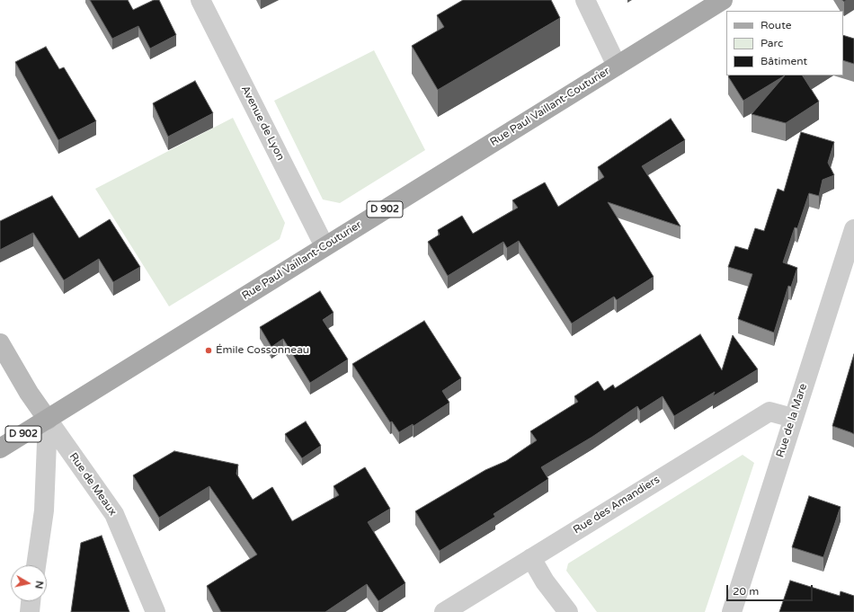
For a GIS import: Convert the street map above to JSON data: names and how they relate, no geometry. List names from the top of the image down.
{
  "streets": {
    "main road": ["Rue Paul Vaillant-Couturier", "D 902"],
    "street": [
      "Avenue de Lyon",
      "Rue de la Mare",
      "Rue de Meaux",
      "Rue des Amandiers"
    ]
  },
  "crossings": [
    ["Rue Paul Vaillant-Couturier", "Avenue de Lyon"],
    ["Rue Paul Vaillant-Couturier", "D 902"],
    ["Rue Paul Vaillant-Couturier", "Rue de Meaux"],
    ["D 902", "Rue de Meaux"],
    ["Rue de la Mare", "Rue des Amandiers"]
  ],
  "places": ["Émile Cossonneau"],
  "legend": ["Route", "Parc", "Bâtiment"],
  "scale_bar": "20 m",
  "north": "right"
}
